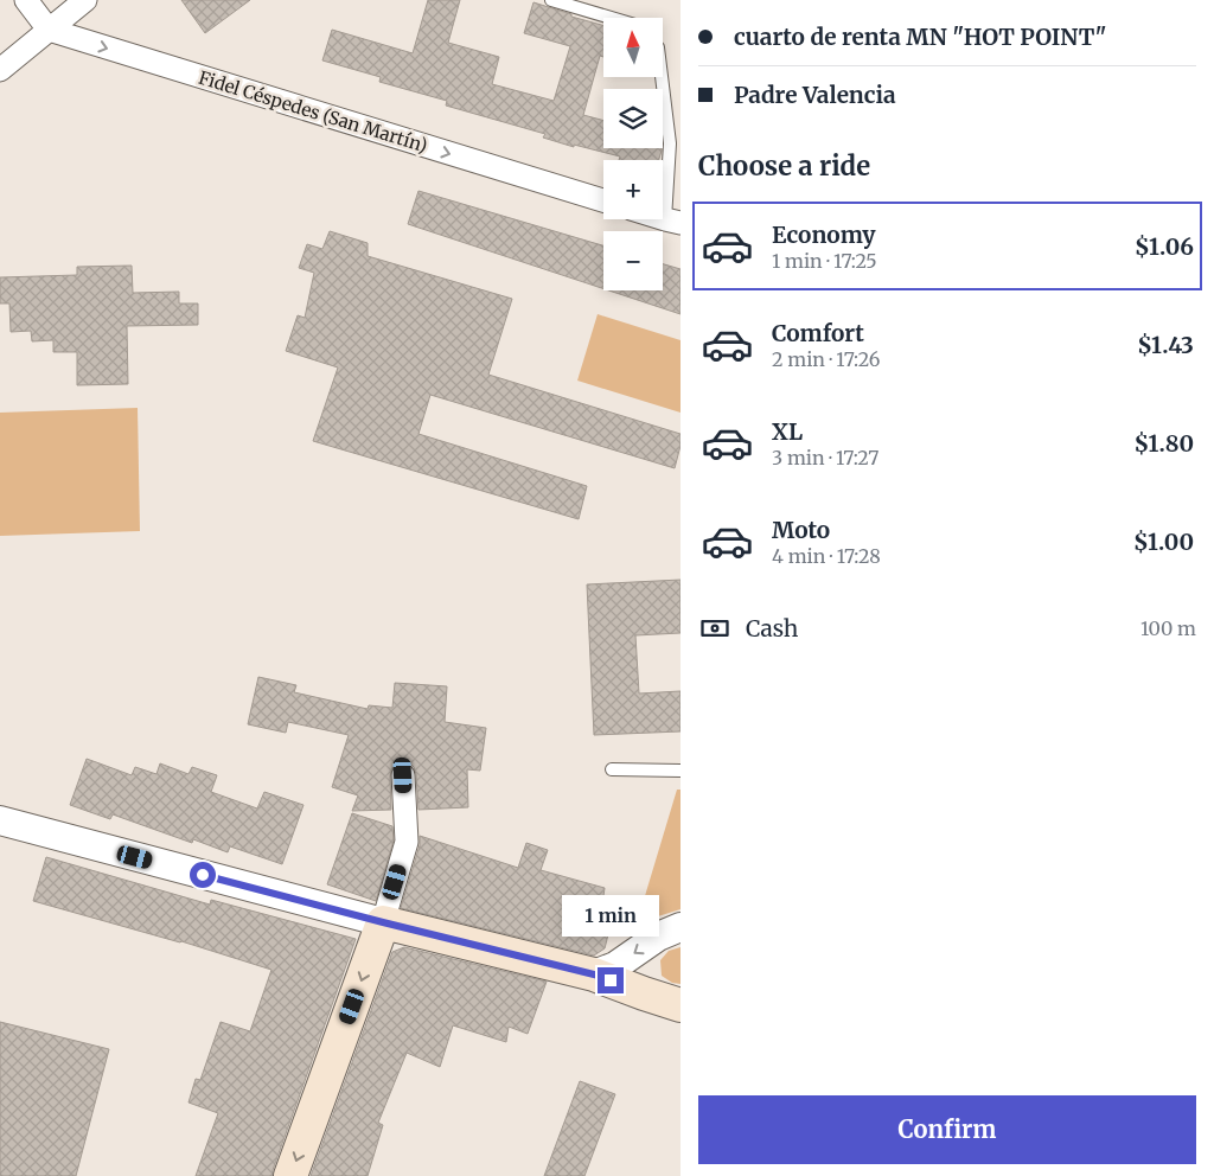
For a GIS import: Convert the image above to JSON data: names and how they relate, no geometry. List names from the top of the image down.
{
  "streets": {
    "street": ["Fidel Céspedes (San Martín)"]
  },
  "one_way": ["Fidel Céspedes (San Martín)"],
  "north": "top",
  "page": {
    "banner": ["cuarto de renta MN \"HOT POINT\"", "Padre Valencia"],
    "map_buttons": ["+", "−"],
    "heading": "Choose a ride",
    "list": [
      {
        "name": "Economy",
        "note": "1 min · 17:25",
        "value": "$1.06"
      },
      {
        "name": "Comfort",
        "note": "2 min · 17:26",
        "value": "$1.43"
      },
      {
        "name": "XL",
        "note": "3 min · 17:27",
        "value": "$1.80"
      },
      {
        "name": "Moto",
        "note": "4 min · 17:28",
        "value": "$1.00"
      }
    ],
    "pay": ["Cash", "100 m"],
    "bubble": "1 min",
    "buttons": "Confirm"
  }
}
